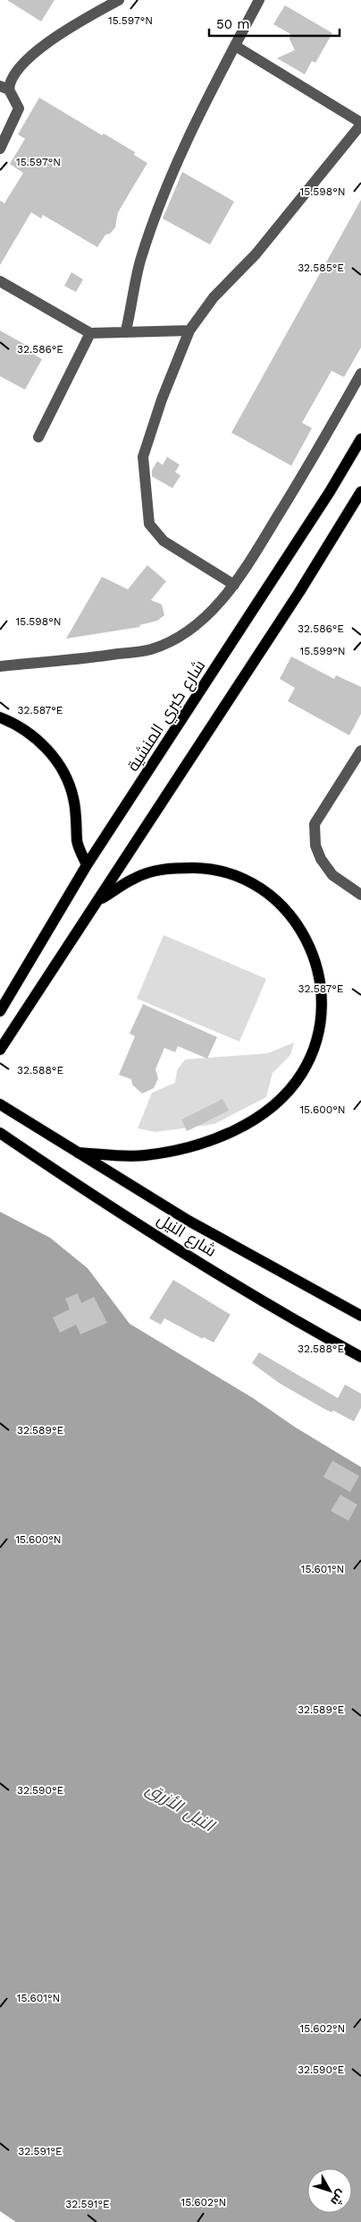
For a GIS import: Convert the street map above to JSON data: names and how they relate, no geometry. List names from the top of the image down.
{
  "streets": {
    "main road": ["شارع كبري المنشية", "شارع النيل"]
  },
  "water": ["النيل الأزرق"],
  "scale_bar": "50 m",
  "north": "bottom right",
  "coordinates": [
    "15.597°N",
    "15.598°N",
    "32.585°E",
    "32.586°E",
    "15.599°N",
    "32.587°E",
    "32.588°E",
    "15.600°N",
    "32.589°E",
    "15.601°N",
    "32.590°E",
    "15.602°N",
    "32.591°E"
  ]
}
